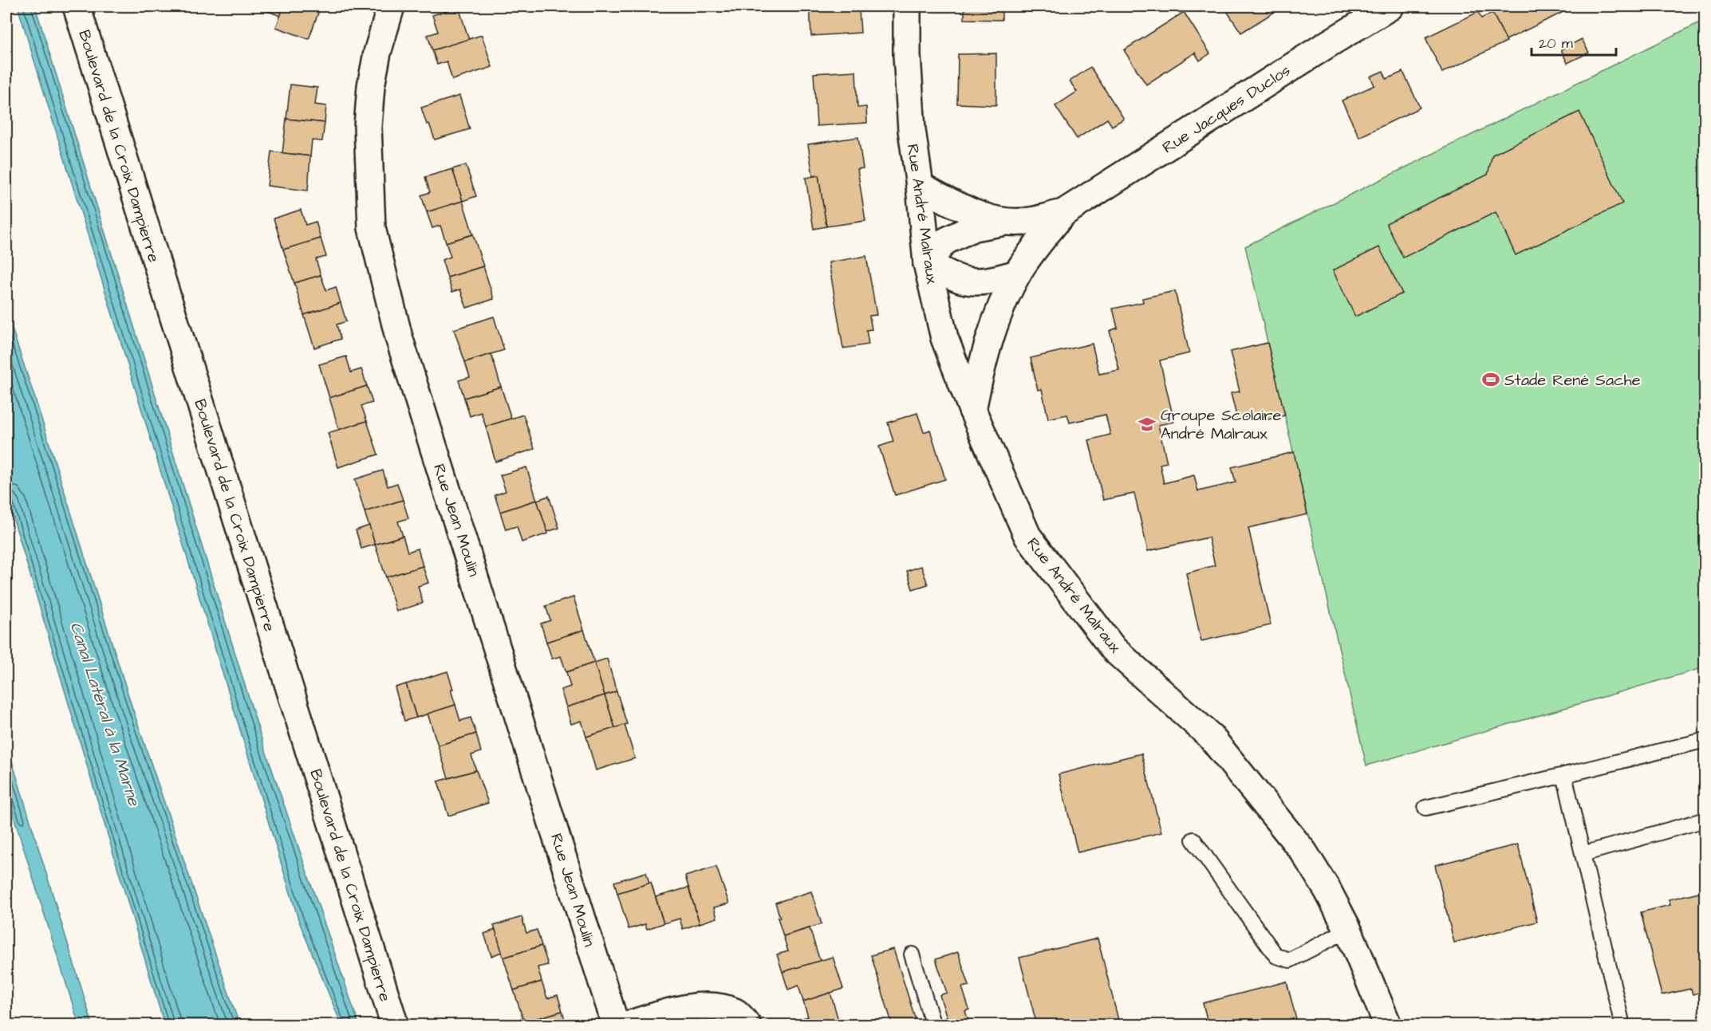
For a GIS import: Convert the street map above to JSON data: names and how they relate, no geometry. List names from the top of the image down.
{
  "streets": {
    "street": [
      "Rue Jacques Duclos",
      "Boulevard de la Croix Dampierre",
      "Rue André Malraux",
      "Rue Jean Moulin"
    ]
  },
  "crossings": [
    ["Rue Jacques Duclos", "Rue André Malraux"]
  ],
  "water": ["Canal Latéral à la Marne"],
  "places": {
    "sports": ["Stade René Sache"],
    "school or university": ["Groupe Scolaire André Malraux"]
  },
  "scale_bar": "20 m"
}
